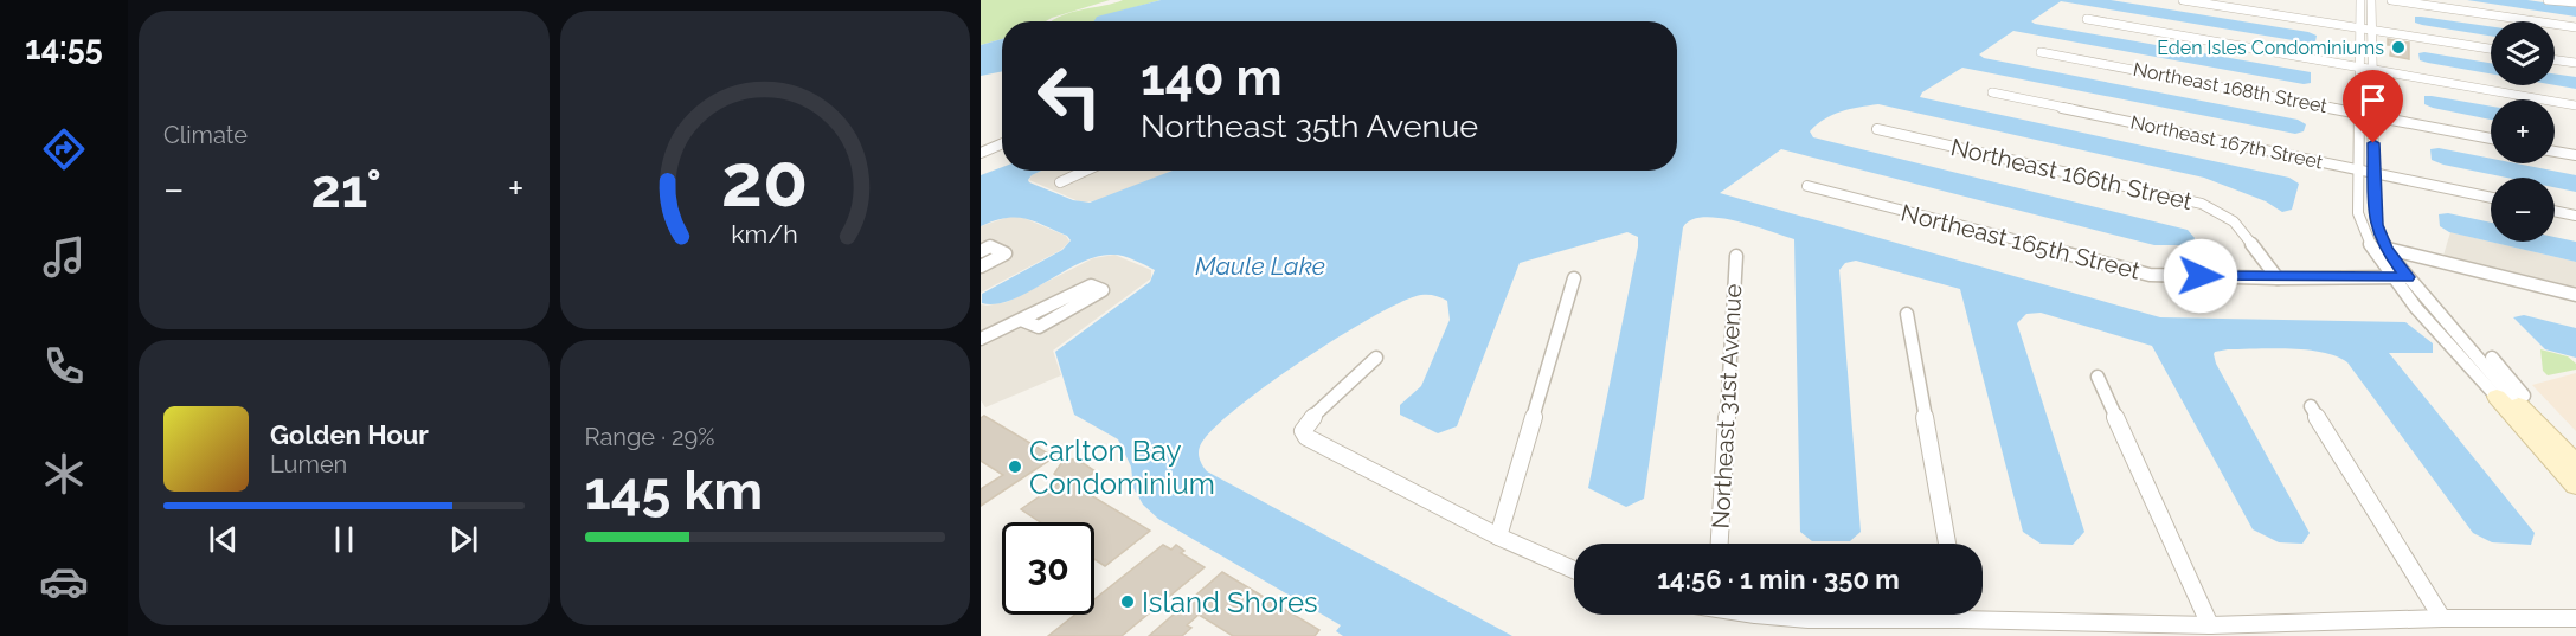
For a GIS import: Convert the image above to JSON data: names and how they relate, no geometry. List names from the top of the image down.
{
  "streets": {
    "street": [
      "Northeast 168th Street",
      "Northeast 167th Street",
      "Northeast 166th Street",
      "Northeast 165th Street",
      "Northeast 31st Avenue"
    ]
  },
  "crossings": [
    ["Northeast 166th Street", "Northeast 165th Street"]
  ],
  "water": ["Maule Lake"],
  "places": ["Eden Isles Condominiums", "Carlton Bay Condominium", "Island Shores"],
  "page": {
    "tabs": "14:55",
    "tile": [
      "Climate",
      ["Range · 29%", "145 km"]
    ],
    "map_buttons": ["+", "−"],
    "turn": ["140 m", "Northeast 35th Avenue"],
    "heat": ["−", "21°", "+"],
    "song": ["Golden Hour", "Lumen"],
    "limit": "30",
    "trip": "14:56 · 1 min · 350 m",
    "gauge": ["20", "km/h"]
  }
}
